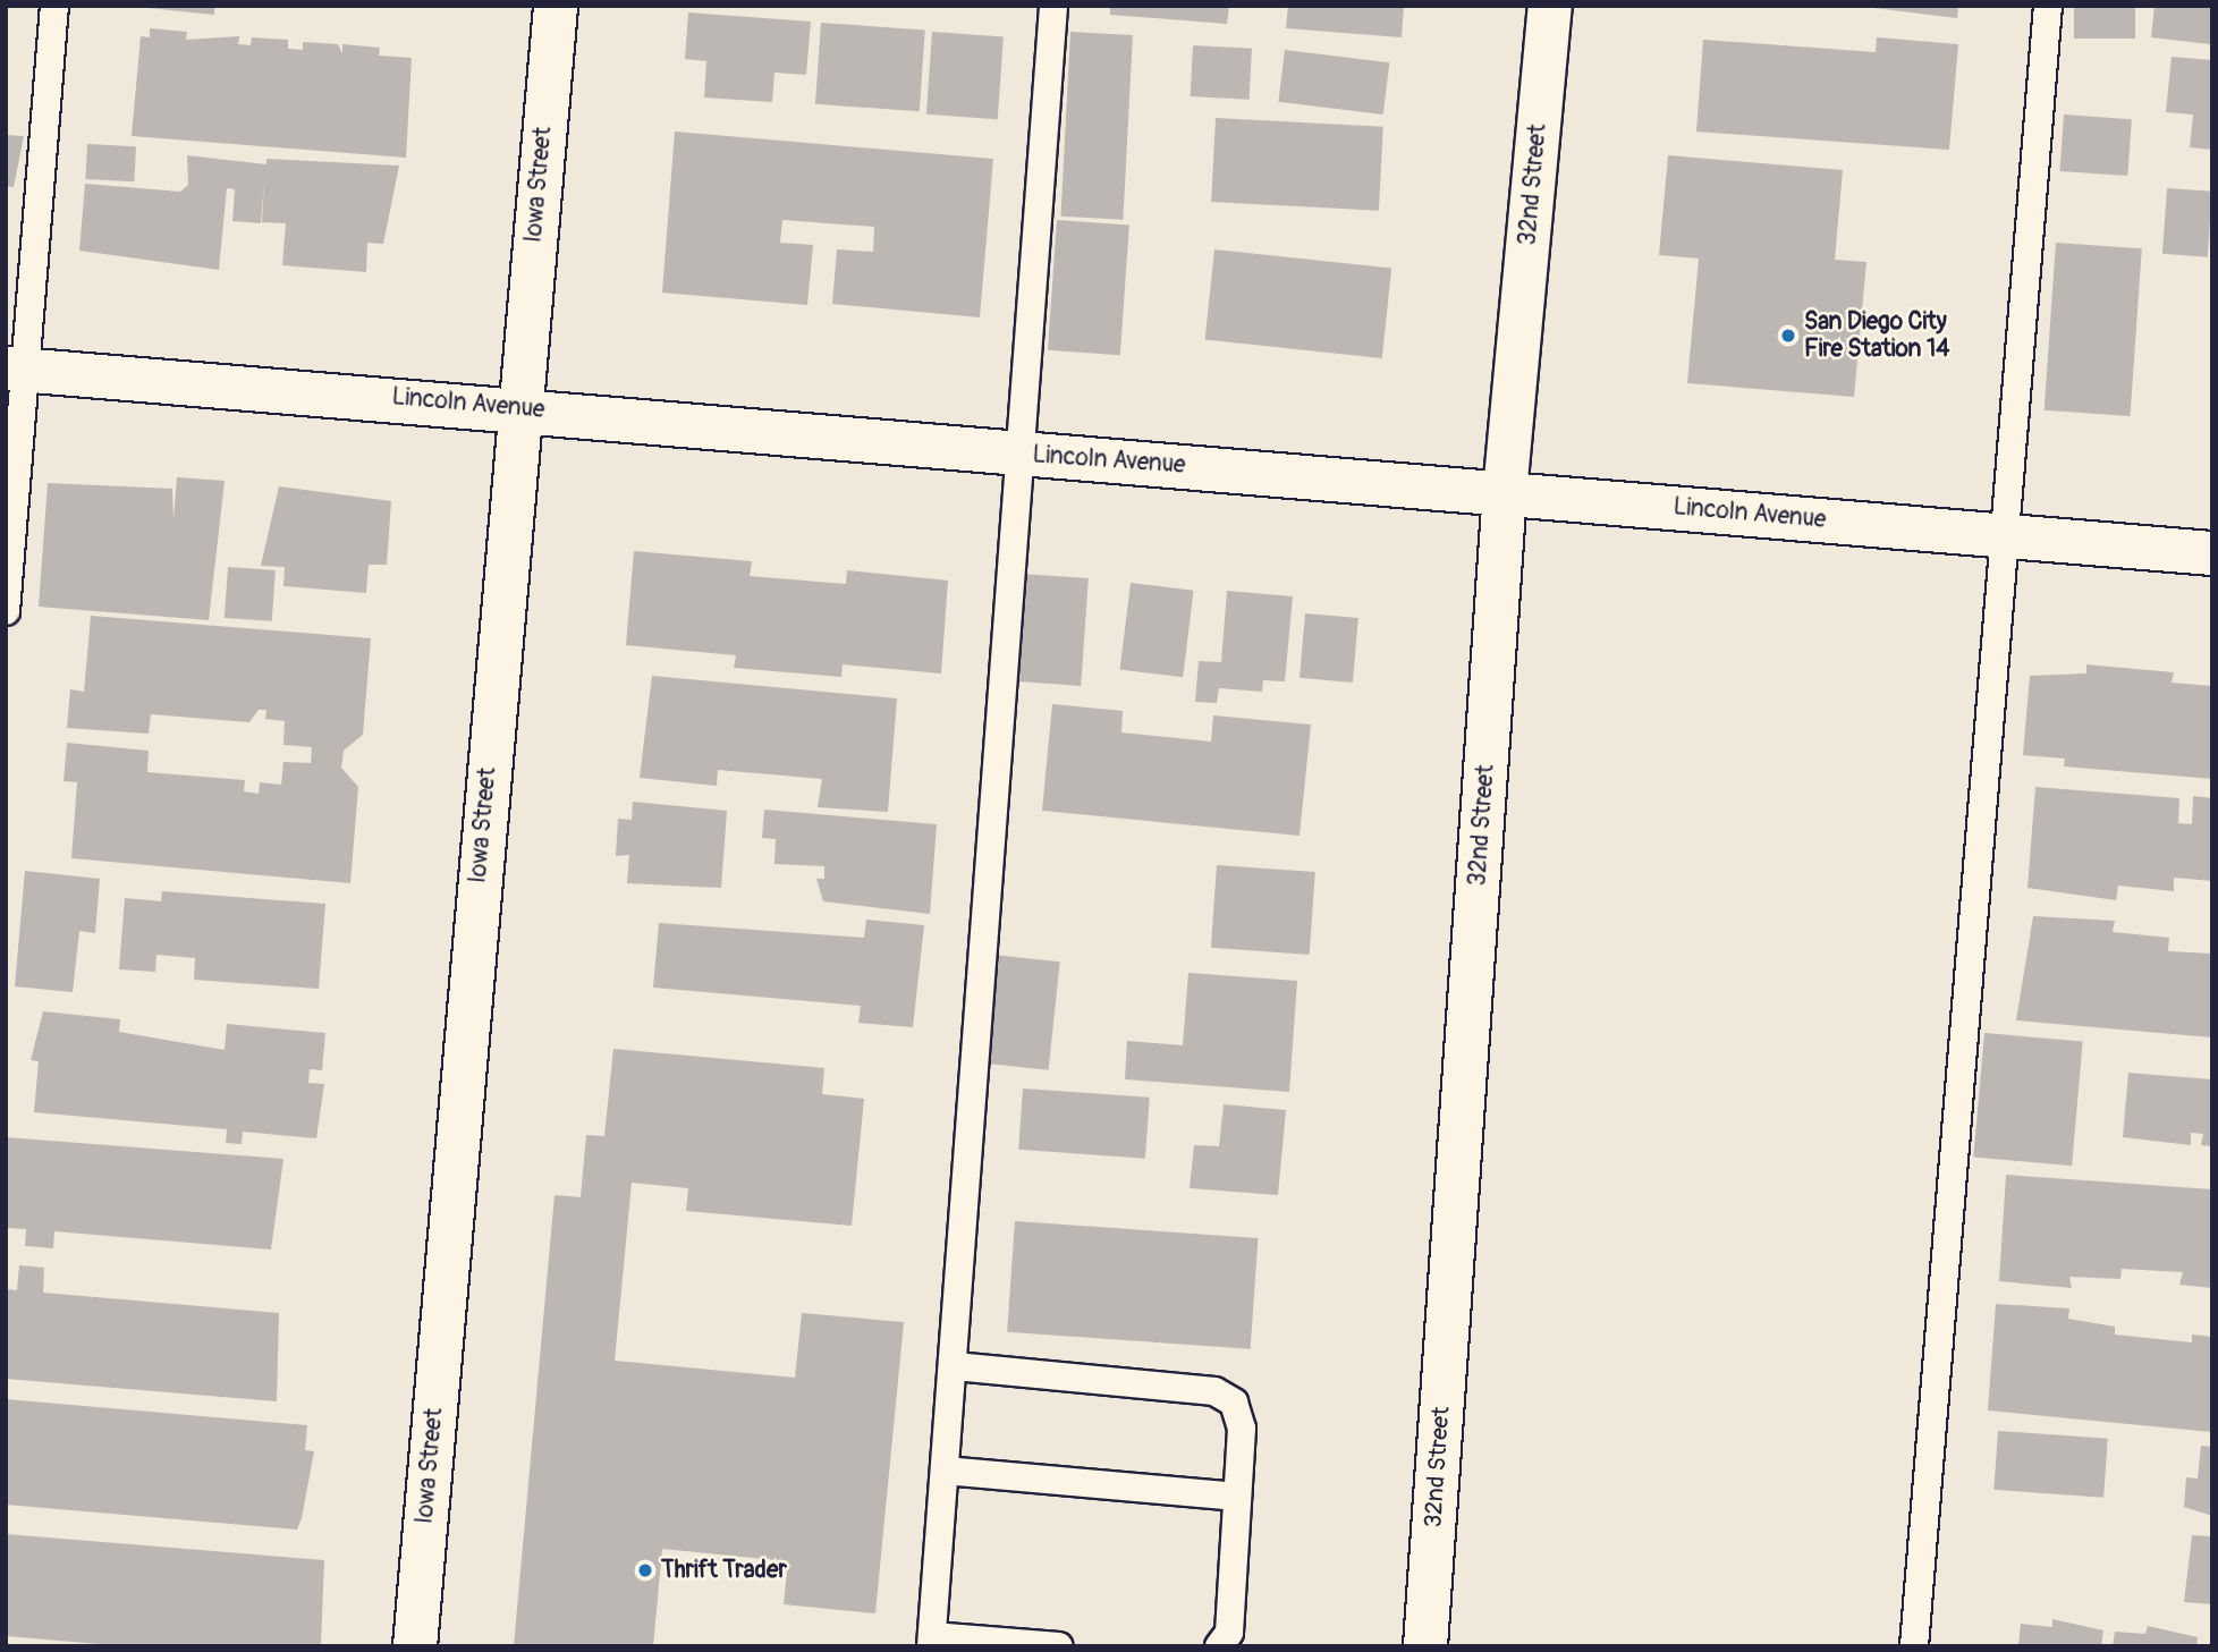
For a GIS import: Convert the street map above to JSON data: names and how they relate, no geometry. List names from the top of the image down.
{
  "streets": {
    "street": ["Iowa Street", "32nd Street", "Lincoln Avenue"]
  },
  "crossings": [
    ["Iowa Street", "Lincoln Avenue"],
    ["32nd Street", "Lincoln Avenue"]
  ],
  "places": ["San Diego City Fire Station 14", "Thrift Trader"]
}
